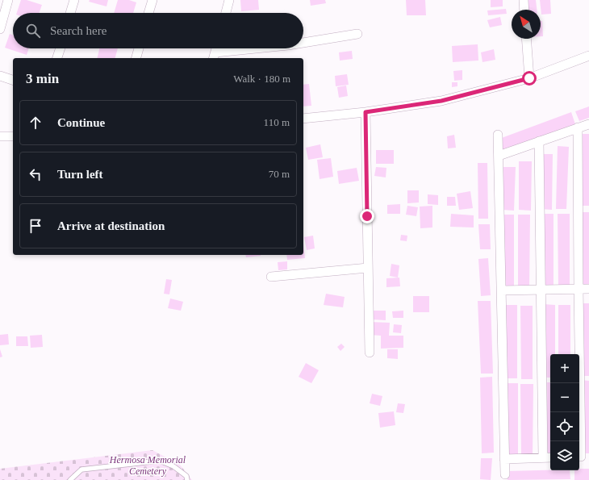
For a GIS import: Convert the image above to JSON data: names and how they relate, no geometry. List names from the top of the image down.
{
  "parks": ["Hermosa Memorial Cemetery"],
  "north": "top left",
  "page": {
    "search": "Search here",
    "heading": ["3 min", "Walk · 180 m"],
    "list": [
      ["Continue", "110 m"],
      ["Turn left", "70 m"],
      "Arrive at destination"
    ],
    "map_buttons": ["+", "−"]
  }
}
